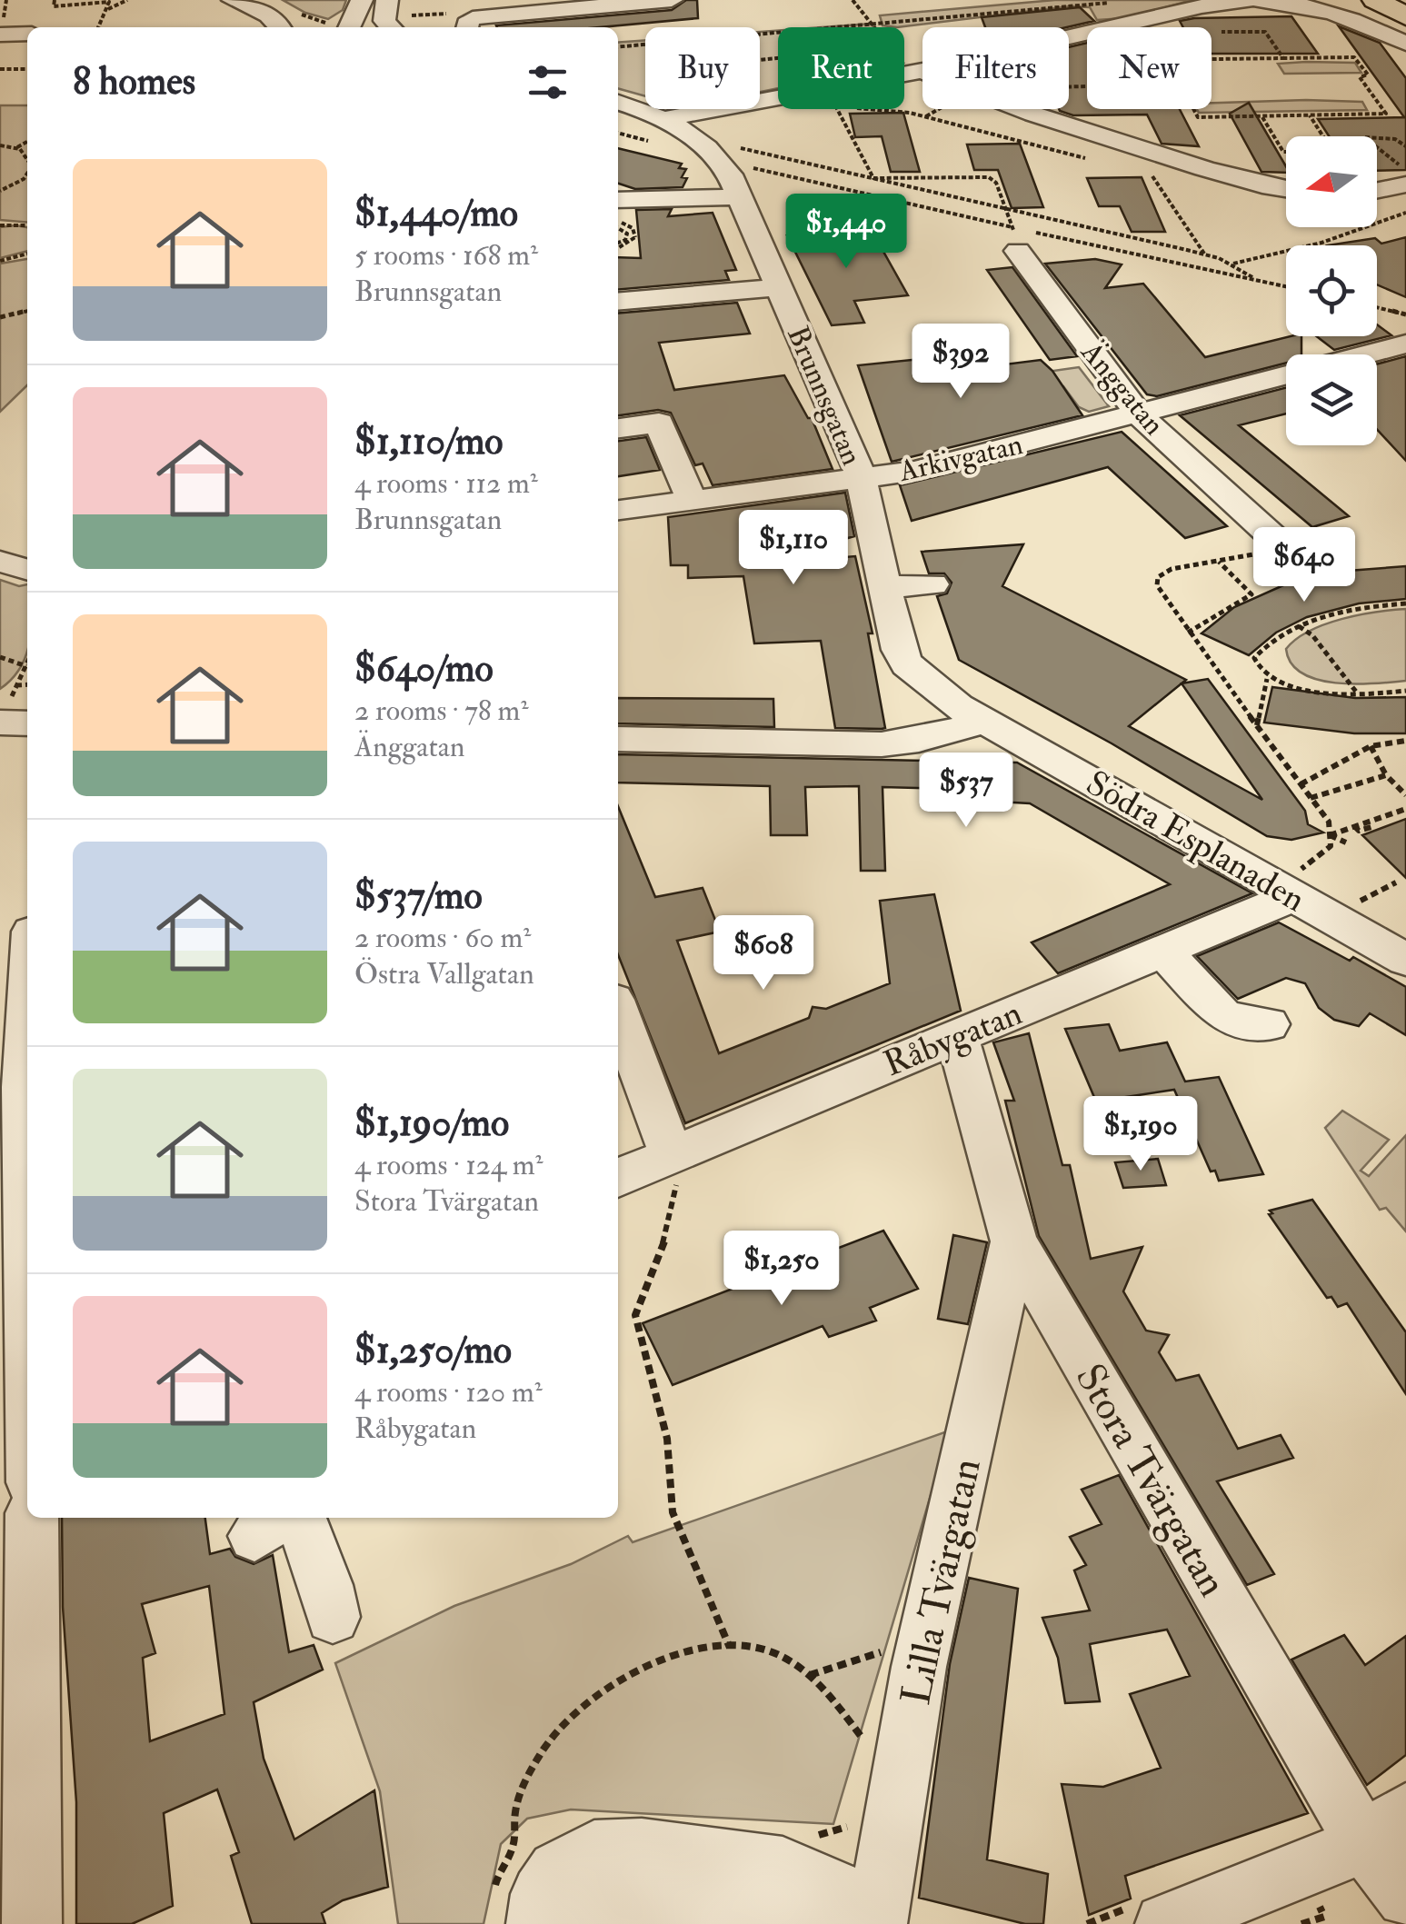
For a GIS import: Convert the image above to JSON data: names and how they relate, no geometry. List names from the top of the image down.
{
  "streets": {
    "street": [
      "Änggatan",
      "Brunnsgatan",
      "Arkivgatan",
      "Södra Esplanaden",
      "Råbygatan",
      "Stora Tvärgatan",
      "Lilla Tvärgatan"
    ]
  },
  "crossings": [
    ["Änggatan", "Arkivgatan"],
    ["Brunnsgatan", "Arkivgatan"],
    ["Brunnsgatan", "Södra Esplanaden"],
    ["Södra Esplanaden", "Råbygatan"],
    ["Råbygatan", "Stora Tvärgatan"],
    ["Stora Tvärgatan", "Lilla Tvärgatan"]
  ],
  "north": "left",
  "page": {
    "chip": [
      "Buy",
      "Rent",
      "Filters",
      "New"
    ],
    "heading": "8 homes",
    "list": [
      {
        "name": "$1,440/mo",
        "note": "5 rooms · 168 m² · Brunnsgatan"
      },
      {
        "name": "$1,110/mo",
        "note": "4 rooms · 112 m² · Brunnsgatan"
      },
      {
        "name": "$640/mo",
        "note": "2 rooms · 78 m² · Änggatan"
      },
      {
        "name": "$537/mo",
        "note": "2 rooms · 60 m² · Östra Vallgatan"
      },
      {
        "name": "$1,190/mo",
        "note": "4 rooms · 124 m² · Stora Tvärgatan"
      },
      {
        "name": "$1,250/mo",
        "note": "4 rooms · 120 m² · Råbygatan"
      }
    ],
    "price": [
      "$1,440",
      "$392",
      "$1,110",
      "$640",
      "$537",
      "$608",
      "$1,190",
      "$1,250"
    ]
  }
}
